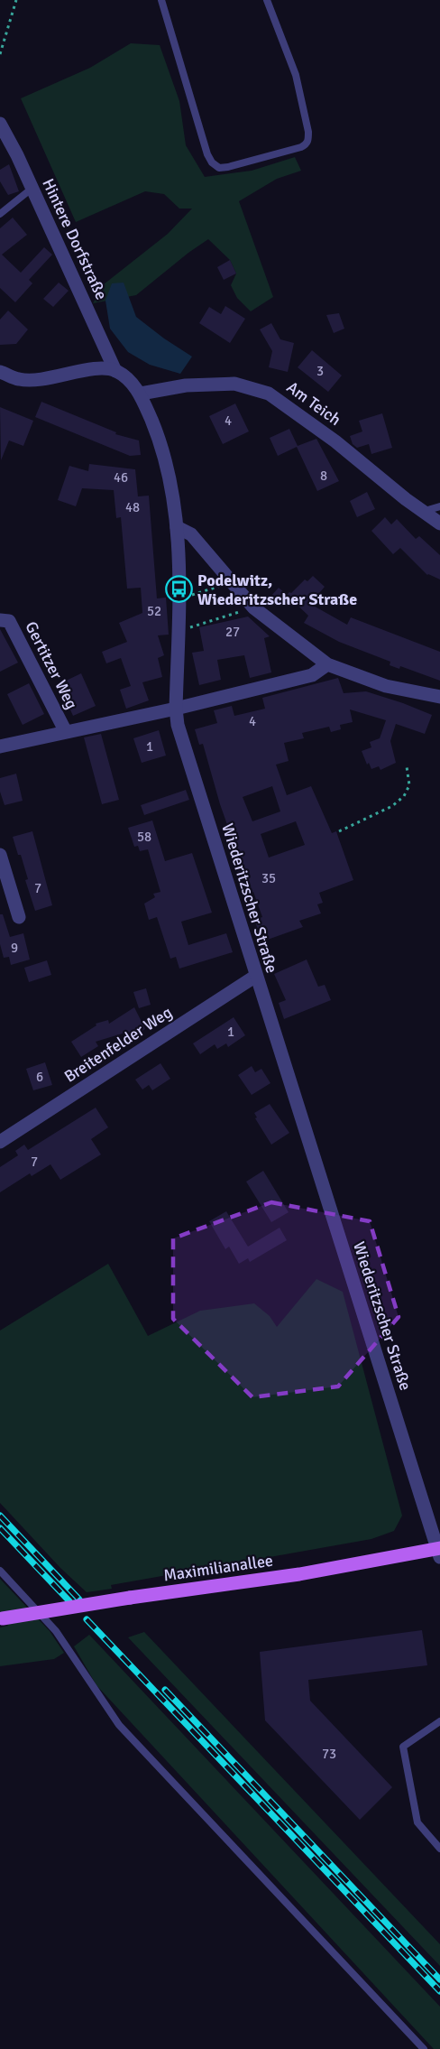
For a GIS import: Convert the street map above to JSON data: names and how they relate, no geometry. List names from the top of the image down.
{
  "streets": {
    "main road": ["Maximilianallee"],
    "street": [
      "Hintere Dorfstraße",
      "Am Teich",
      "Gertitzer Weg",
      "Wiederitzscher Straße",
      "Breitenfelder Weg"
    ]
  },
  "crossings": [
    ["Hintere Dorfstraße", "Wiederitzscher Straße"],
    ["Am Teich", "Wiederitzscher Straße"],
    ["Gertitzer Weg", "Wiederitzscher Straße"],
    ["Wiederitzscher Straße", "Breitenfelder Weg"],
    ["Wiederitzscher Straße", "Maximilianallee"]
  ],
  "places": {
    "bus stop": ["Podelwitz, Wiederitzscher Straße"]
  },
  "house_numbers": [
    "3",
    "4",
    "8",
    "46",
    "48",
    "52",
    "27",
    "4",
    "1",
    "58",
    "35",
    "7",
    "9",
    "1",
    "6",
    "7",
    "73"
  ]
}
